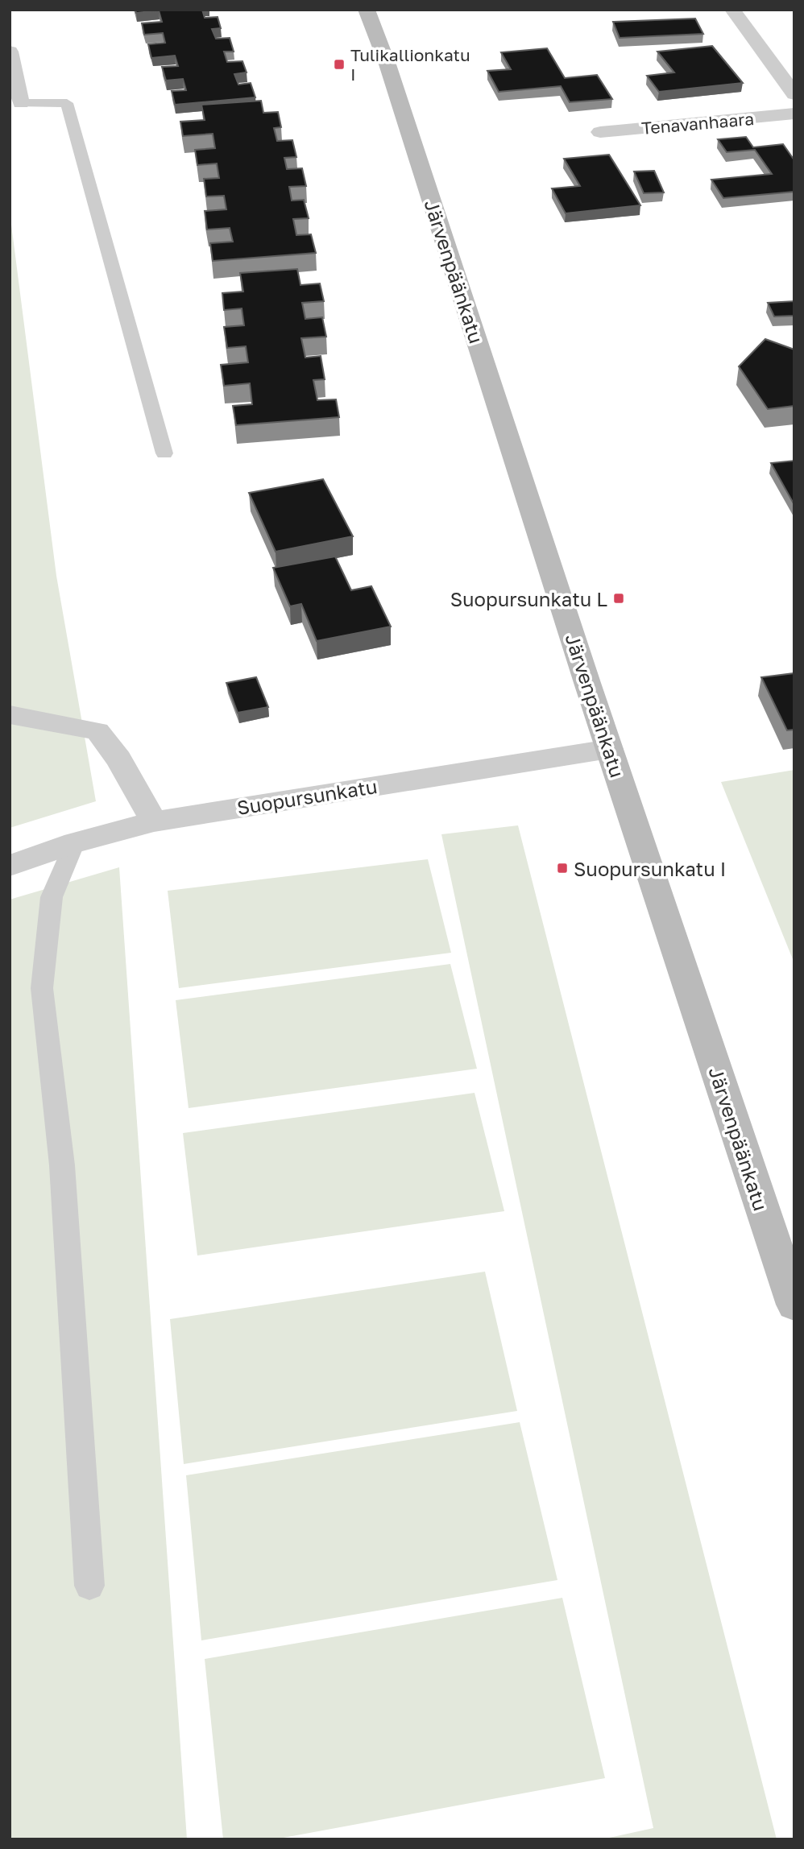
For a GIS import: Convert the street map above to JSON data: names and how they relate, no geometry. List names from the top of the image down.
{
  "streets": {
    "street": ["Tenavanhaara", "Järvenpäänkatu", "Suopursunkatu"]
  },
  "crossings": [
    ["Järvenpäänkatu", "Suopursunkatu"]
  ],
  "places": {
    "transit": ["Tulikallionkatu I", "Suopursunkatu L", "Suopursunkatu I"]
  }
}
